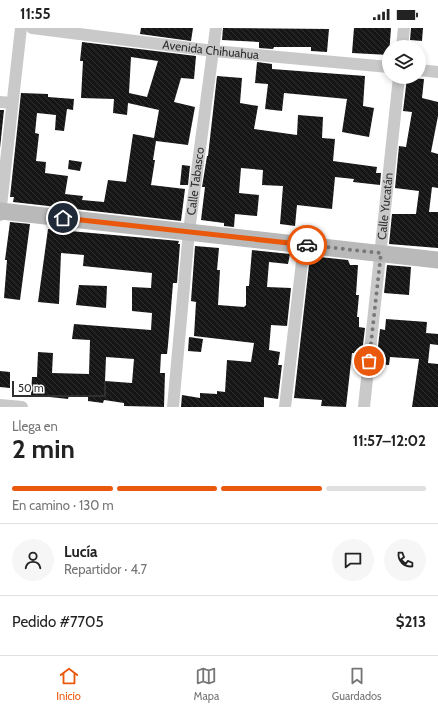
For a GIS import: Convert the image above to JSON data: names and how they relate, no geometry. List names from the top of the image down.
{
  "streets": {
    "street": ["Avenida Chihuahua", "Calle Tabasco", "Calle Yucatán"]
  },
  "crossings": [
    ["Avenida Chihuahua", "Calle Tabasco"]
  ],
  "scale_bar": "50 m",
  "page": {
    "status": "11:55",
    "scale": "50 m",
    "heading": ["2 min", "Llega en", "11:57–12:02"],
    "panel": [
      "Lucía",
      "Repartidor · 4.7",
      "Pedido #7705",
      "$213"
    ],
    "bar": "En camino · 130 m",
    "tabs": ["Inicio", "Mapa", "Guardados"]
  }
}
